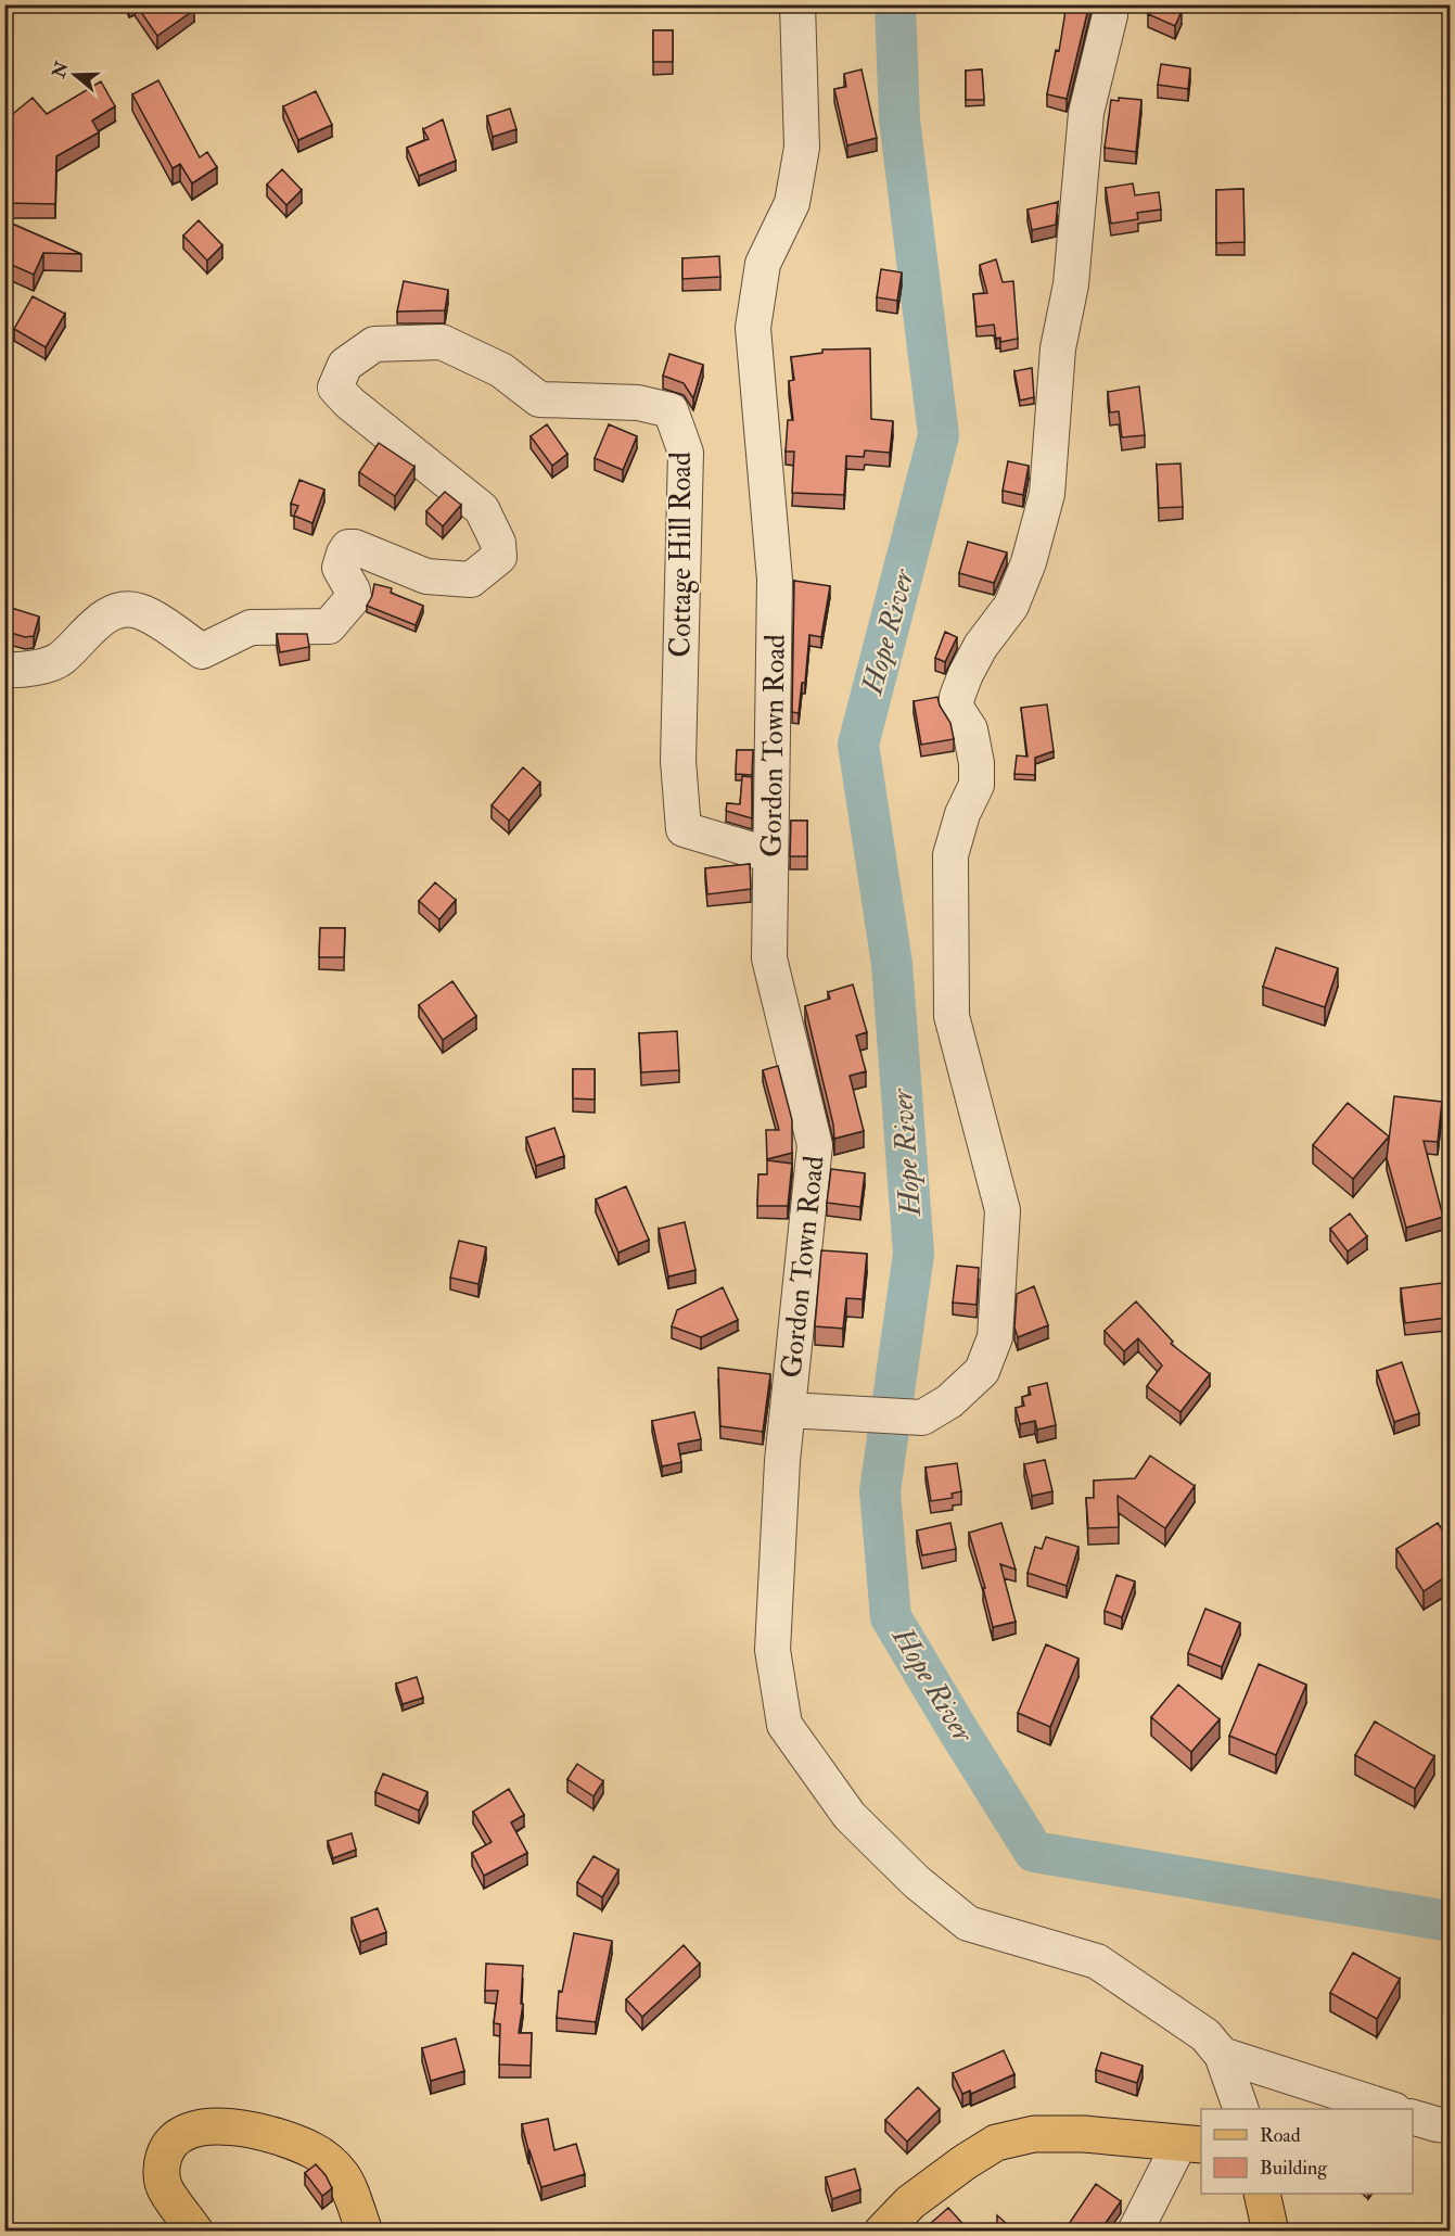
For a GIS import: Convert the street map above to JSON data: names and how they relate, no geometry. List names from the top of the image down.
{
  "streets": {
    "street": ["Cottage Hill Road", "Gordon Town Road"]
  },
  "crossings": [
    ["Cottage Hill Road", "Gordon Town Road"]
  ],
  "water": ["Hope River"],
  "legend": ["Road", "Building"],
  "north": "left"
}
